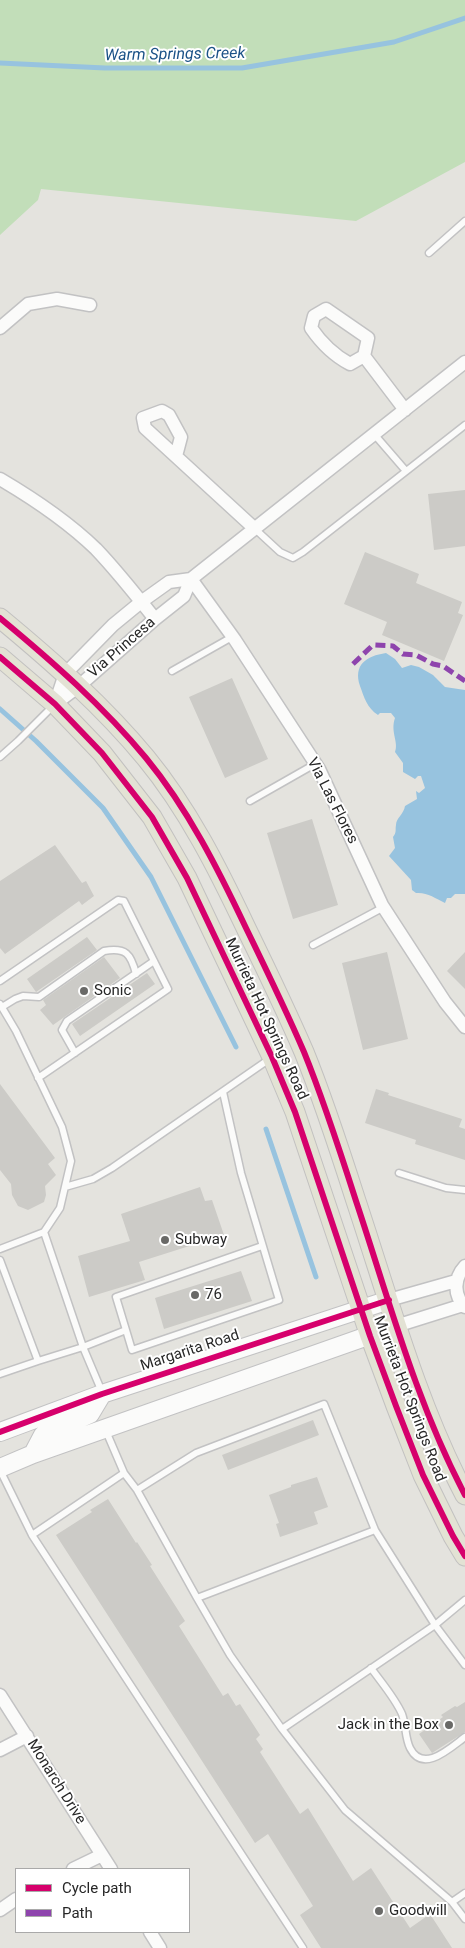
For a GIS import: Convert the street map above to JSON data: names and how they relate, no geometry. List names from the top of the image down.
{
  "streets": {
    "main road": ["Murrieta Hot Springs Road", "Margarita Road"],
    "street": ["Via Princesa", "Via Las Flores", "Monarch Drive"]
  },
  "crossings": [
    ["Via Princesa", "Via Las Flores"],
    ["Via Princesa", "Murrieta Hot Springs Road"],
    ["Murrieta Hot Springs Road", "Margarita Road"]
  ],
  "water": ["Warm Springs Creek"],
  "places": [
    "Sonic",
    "Subway",
    "76",
    "Jack in the Box",
    "Goodwill"
  ],
  "legend": ["Cycle path", "Path"]
}
